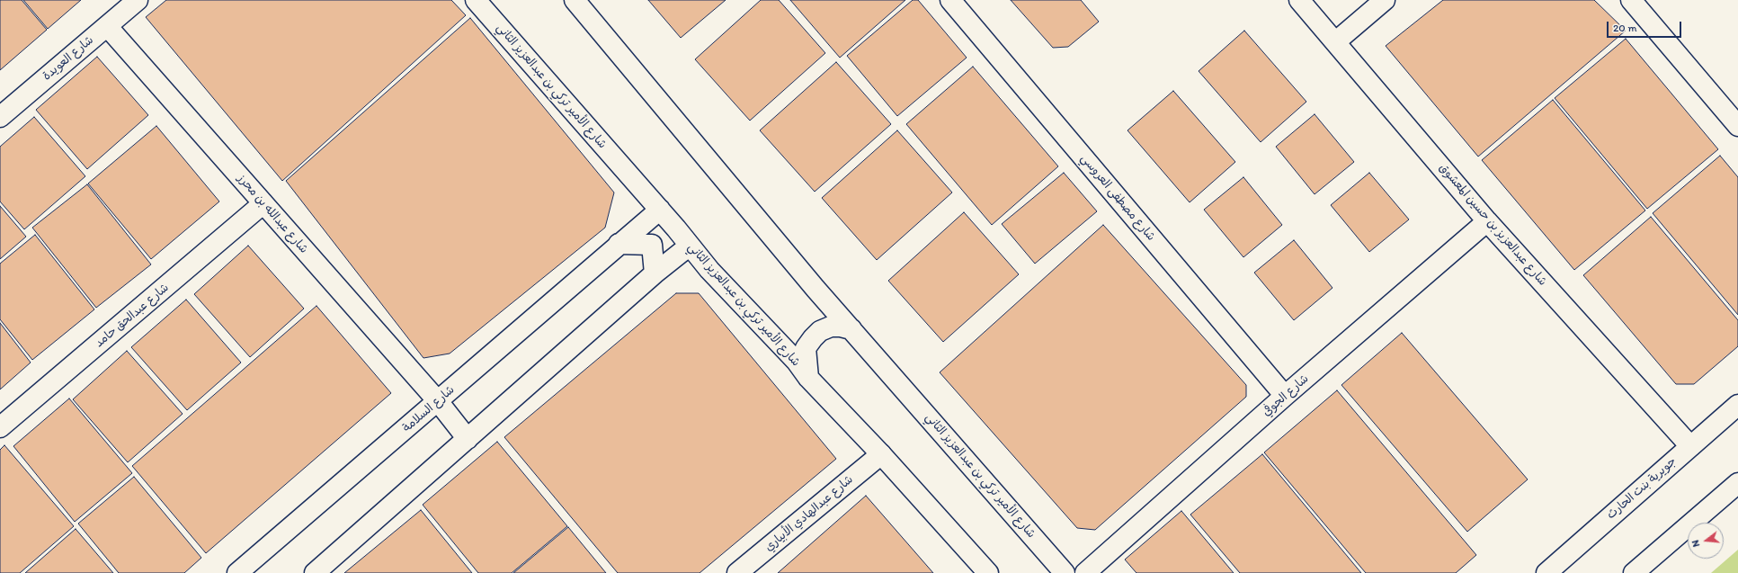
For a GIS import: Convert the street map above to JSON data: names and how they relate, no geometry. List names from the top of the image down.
{
  "streets": {
    "street": [
      "شارع العويدة",
      "شارع الأمير تركي بن عبدالعزيز الثاني",
      "شارع مصطفى العروسي",
      "شارع عبدالله بن محرز",
      "شارع عبدالعزيز بن حسين المعشوق",
      "شارع عبدالحق حامد",
      "شارع الجوفي",
      "شارع السلامة",
      "جويرية بنت الحارث",
      "شارع عبدالهادي الأبياري"
    ]
  },
  "crossings": [
    ["شارع العويدة", "شارع عبدالله بن محرز"],
    ["شارع الأمير تركي بن عبدالعزيز الثاني", "شارع السلامة"],
    ["شارع الأمير تركي بن عبدالعزيز الثاني", "شارع عبدالهادي الأبياري"],
    ["شارع مصطفى العروسي", "شارع الجوفي"],
    ["شارع عبدالله بن محرز", "شارع عبدالحق حامد"],
    ["شارع عبدالله بن محرز", "شارع السلامة"],
    ["شارع عبدالعزيز بن حسين المعشوق", "شارع الجوفي"],
    ["شارع عبدالعزيز بن حسين المعشوق", "جويرية بنت الحارث"]
  ],
  "scale_bar": "20 m",
  "north": "left"
}
